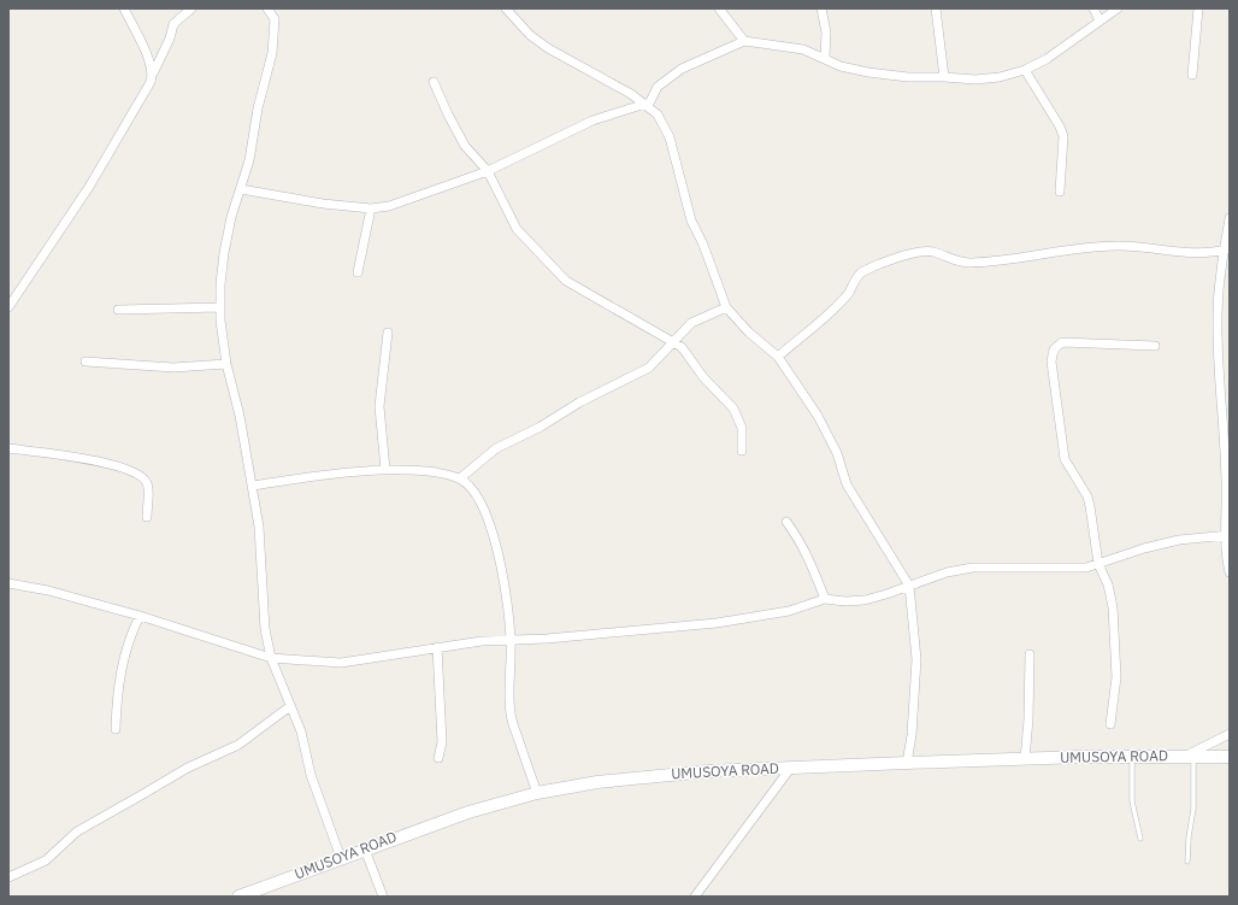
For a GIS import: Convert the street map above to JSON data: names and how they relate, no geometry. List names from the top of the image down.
{
  "streets": {
    "main road": ["UMUSOYA ROAD"]
  }
}
